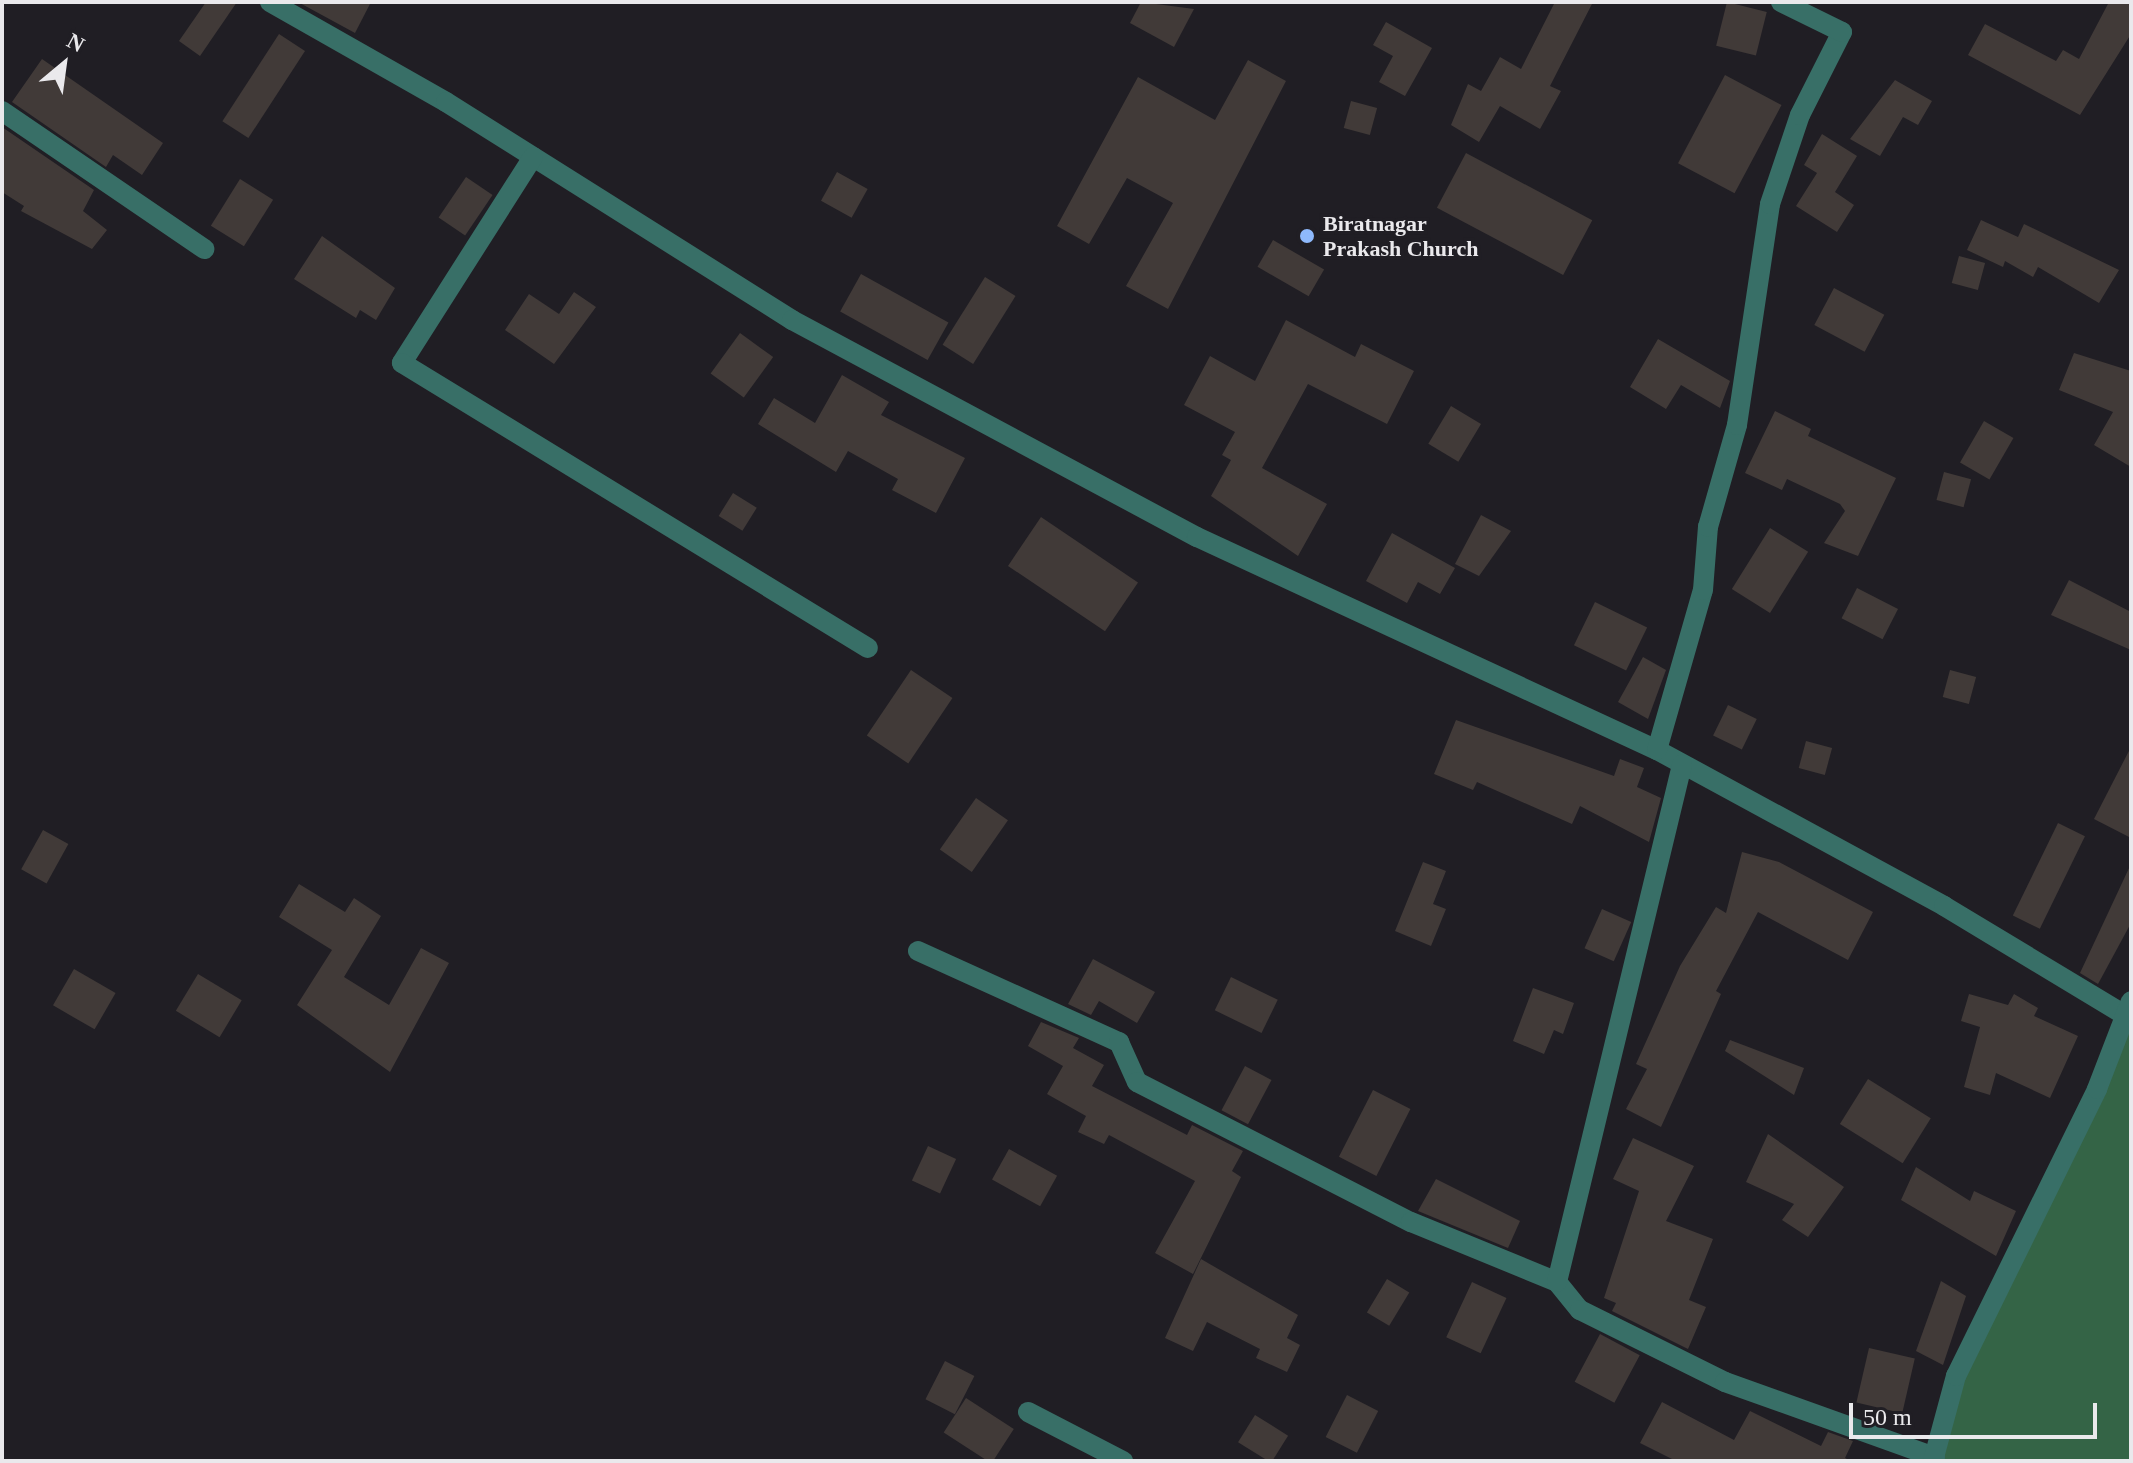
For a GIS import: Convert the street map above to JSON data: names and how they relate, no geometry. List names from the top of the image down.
{
  "places": ["Biratnagar Prakash Church"],
  "scale_bar": "50 m",
  "north": "top right"
}
